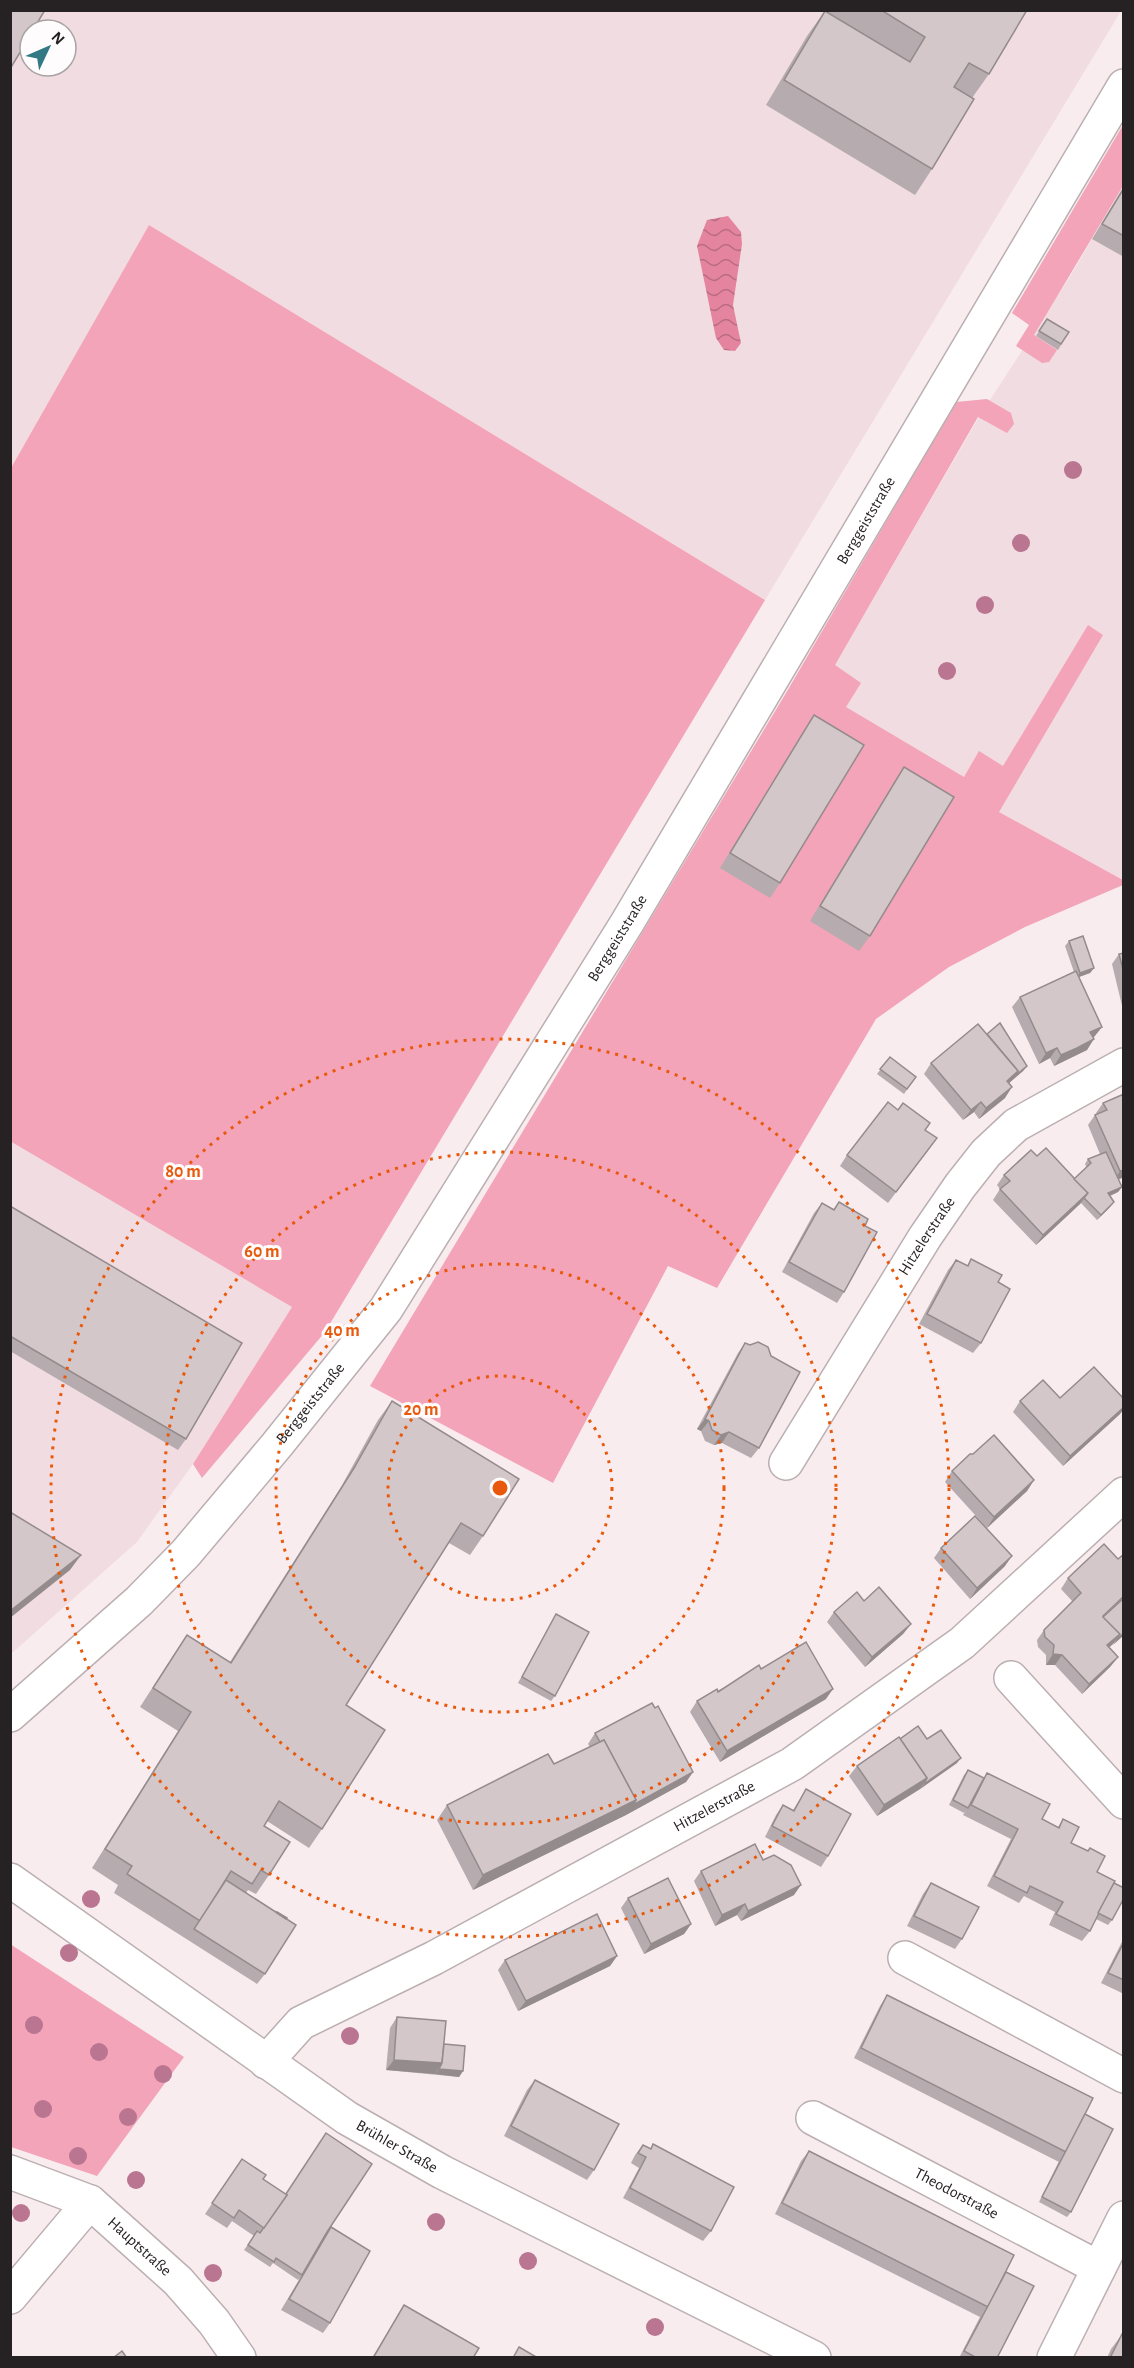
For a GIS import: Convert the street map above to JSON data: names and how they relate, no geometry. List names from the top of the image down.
{
  "streets": {
    "street": [
      "Berggeiststraße",
      "Hitzelerstraße",
      "Brühler Straße",
      "Theodorstraße",
      "Hauptstraße"
    ]
  },
  "crossings": [
    ["Hitzelerstraße", "Brühler Straße"]
  ],
  "north": "top right",
  "rings": [
    "80 m",
    "60 m",
    "40 m",
    "20 m"
  ]
}
